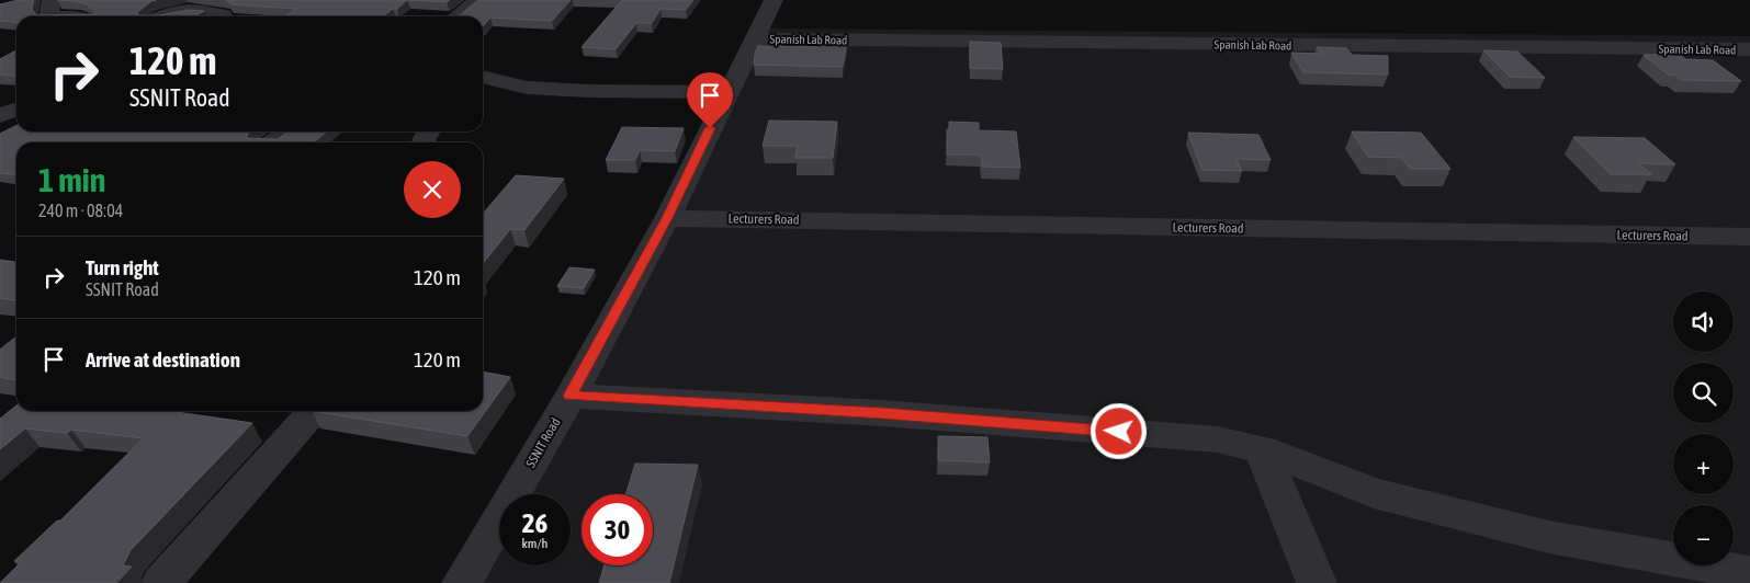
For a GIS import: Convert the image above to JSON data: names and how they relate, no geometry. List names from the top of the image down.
{
  "streets": {
    "street": ["Spanish Lab Road", "Lecturers Road", "SSNIT Road"]
  },
  "crossings": [
    ["Spanish Lab Road", "SSNIT Road"],
    ["Lecturers Road", "SSNIT Road"]
  ],
  "page": {
    "turn": ["120 m", "SSNIT Road"],
    "heading": ["1 min", "240 m · 08:04"],
    "list": [
      {
        "name": "Turn right",
        "note": "SSNIT Road",
        "value": "120 m"
      },
      {
        "name": "Arrive at destination",
        "value": "120 m"
      }
    ],
    "map_buttons": ["+", "−"],
    "speed": "26 km/h",
    "limit": "30"
  }
}
